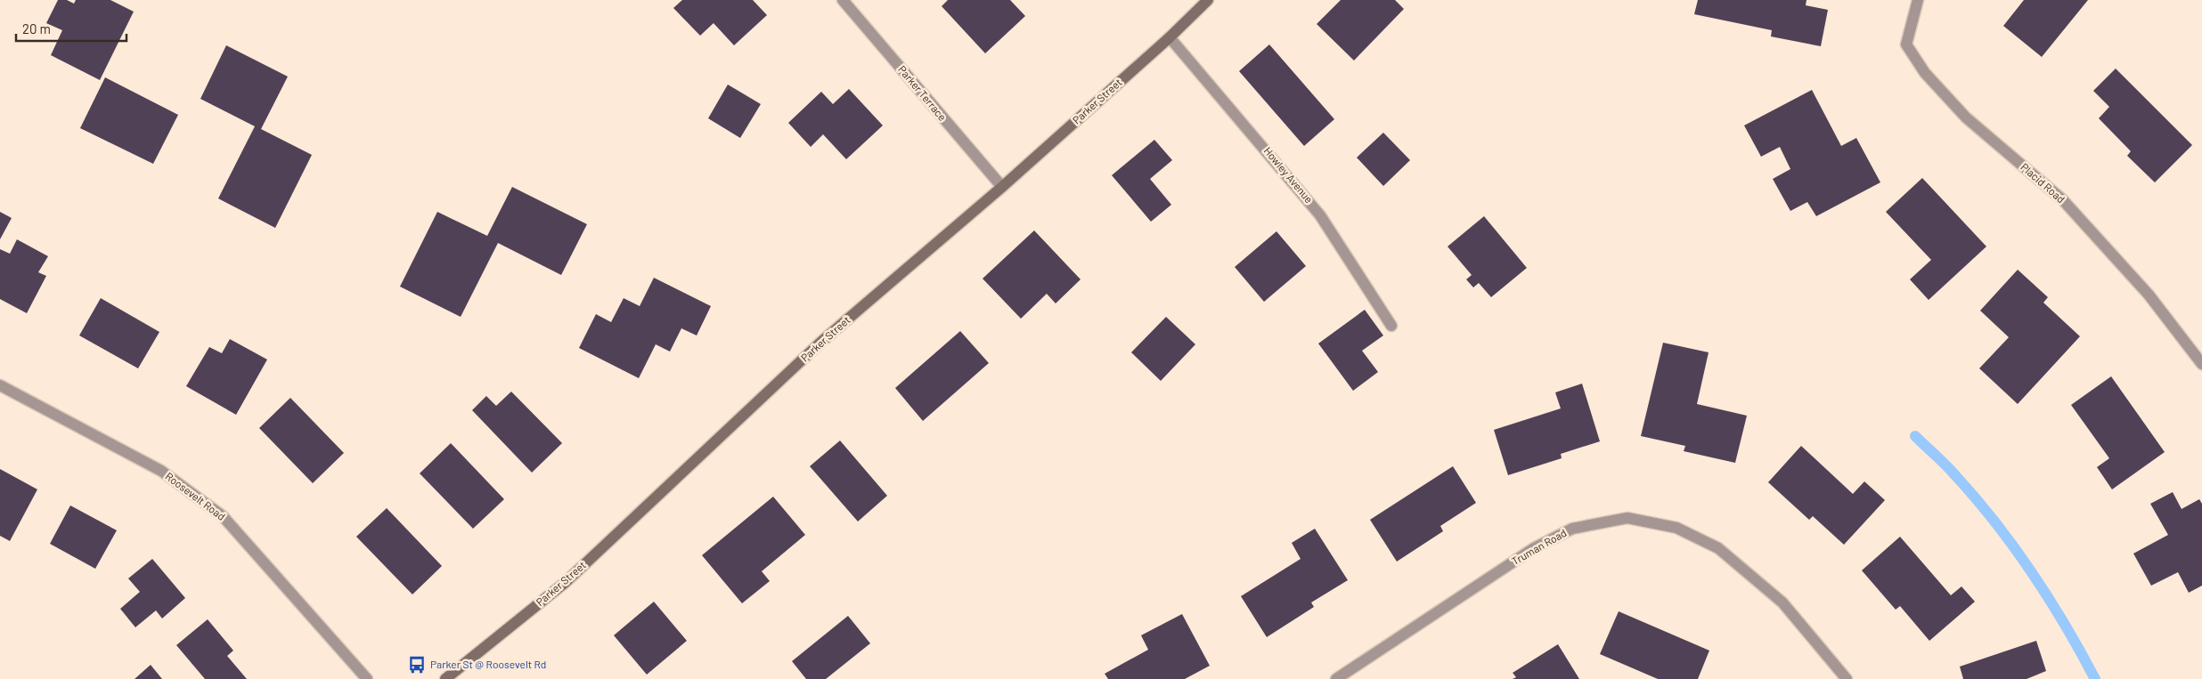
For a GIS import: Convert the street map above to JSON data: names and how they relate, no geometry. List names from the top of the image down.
{
  "streets": {
    "main road": ["Parker Street"],
    "street": [
      "Parker Terrace",
      "Howley Avenue",
      "Placid Road",
      "Roosevelt Road",
      "Truman Road"
    ]
  },
  "crossings": [
    ["Parker Terrace", "Parker Street"],
    ["Parker Street", "Howley Avenue"]
  ],
  "places": {
    "bus stop": ["Parker St @ Roosevelt Rd"]
  },
  "scale_bar": "20 m"
}
